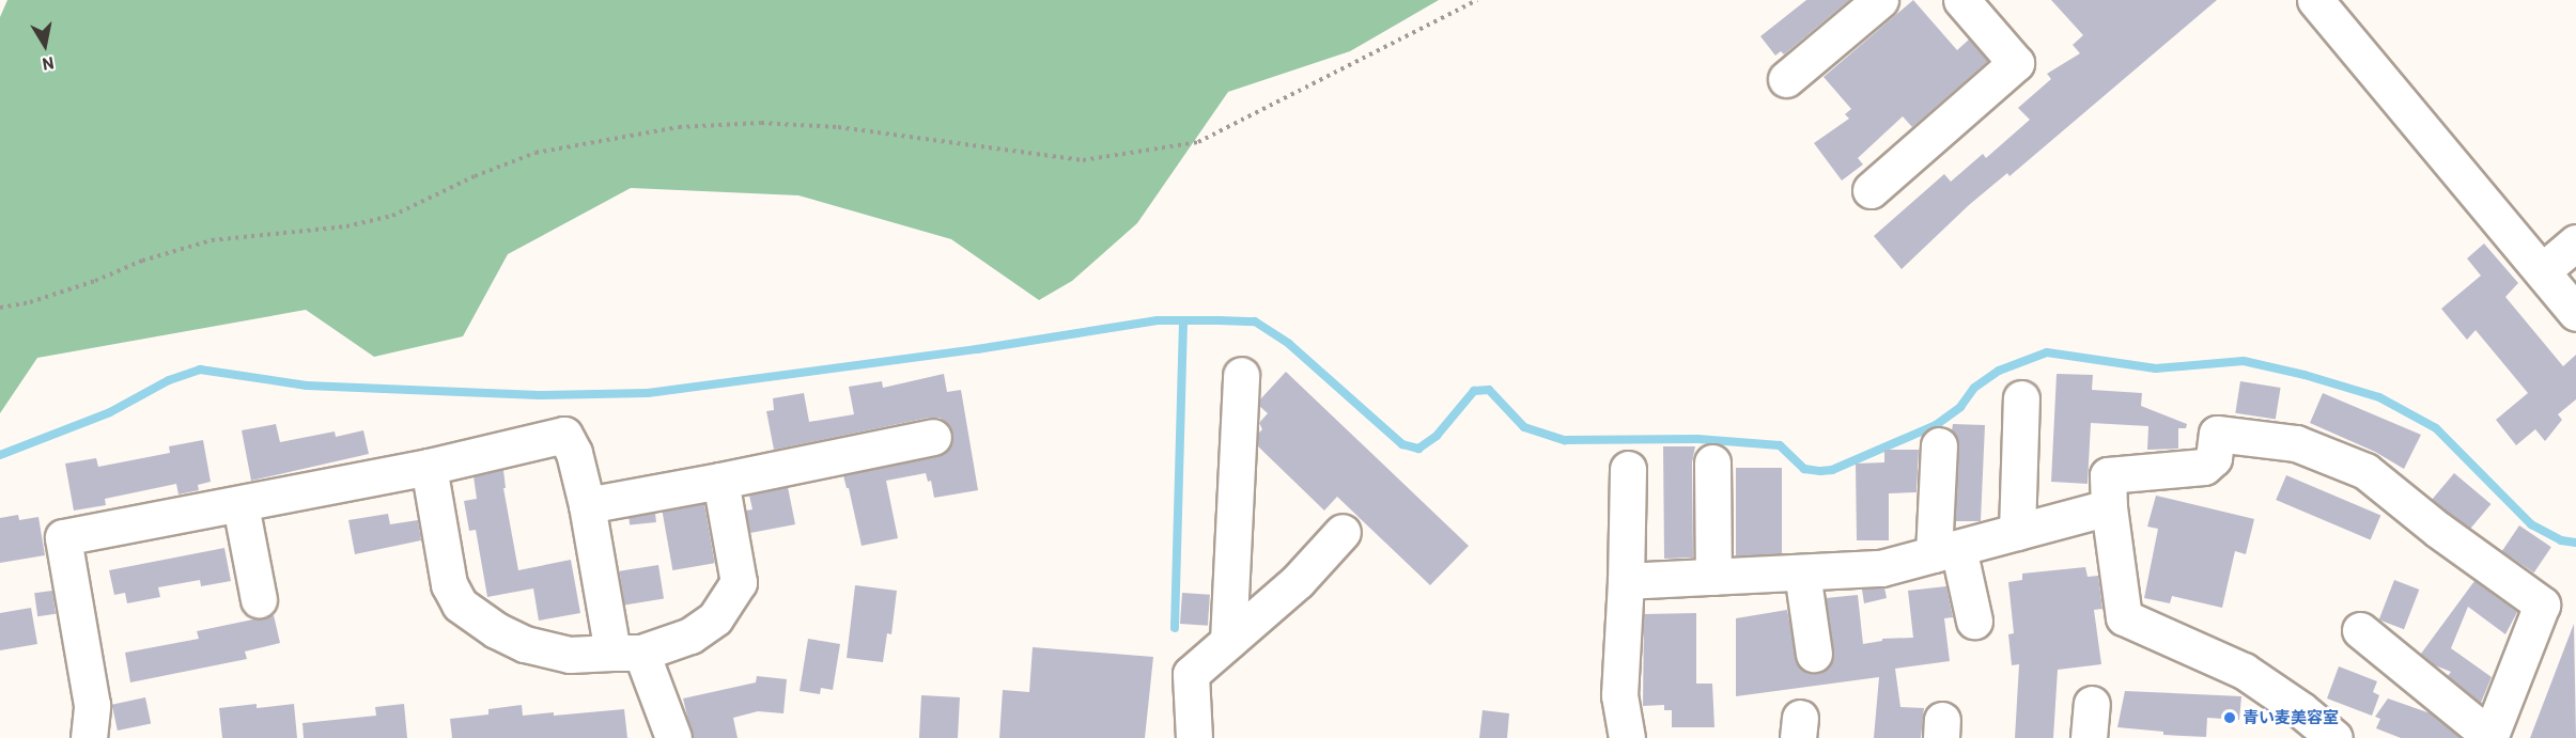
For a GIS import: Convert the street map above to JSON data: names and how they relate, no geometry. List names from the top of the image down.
{
  "places": ["青い麦美容室"],
  "north": "bottom"
}
